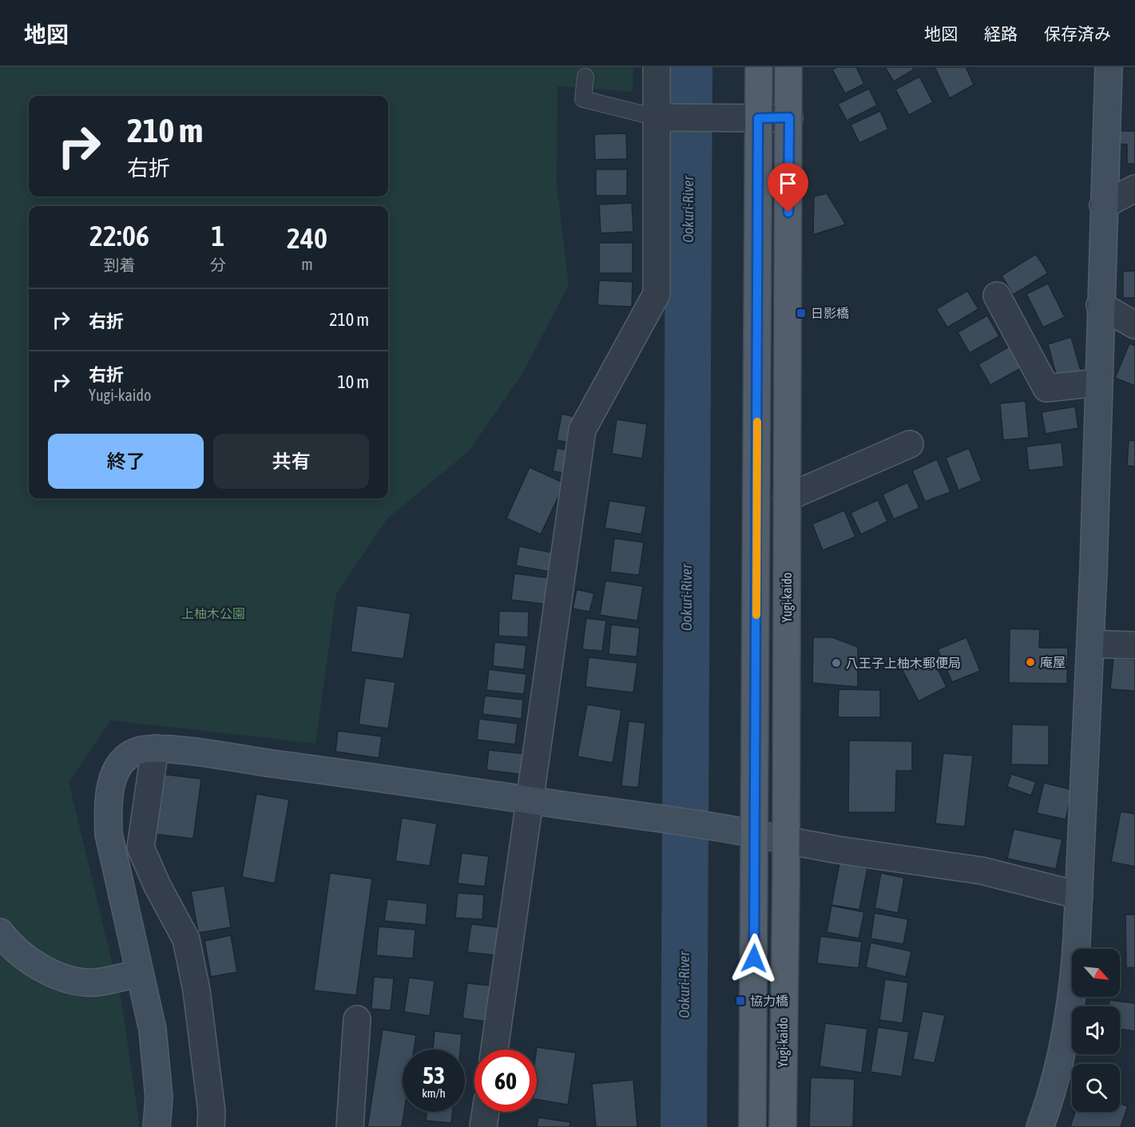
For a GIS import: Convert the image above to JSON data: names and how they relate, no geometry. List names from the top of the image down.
{
  "streets": {
    "main road": ["Yugi-kaido"]
  },
  "water": ["Ookuri-River"],
  "parks": ["上柚木公園"],
  "places": {
    "transit": ["日影橋", "協力橋"],
    "other": ["庵屋", "八王子上柚木郵便局"]
  },
  "north": "bottom right",
  "page": {
    "header": "地図",
    "nav": ["地図", "経路", "保存済み"],
    "turn": ["210 m", "右折"],
    "eta": [
      "22:06",
      "到着",
      "1",
      "分",
      "240",
      "m"
    ],
    "list": [
      {
        "name": "右折",
        "value": "210 m"
      },
      {
        "name": "右折",
        "note": "Yugi-kaido",
        "value": "10 m"
      }
    ],
    "buttons": ["終了", "共有"],
    "speed": "53 km/h",
    "limit": "60"
  }
}
